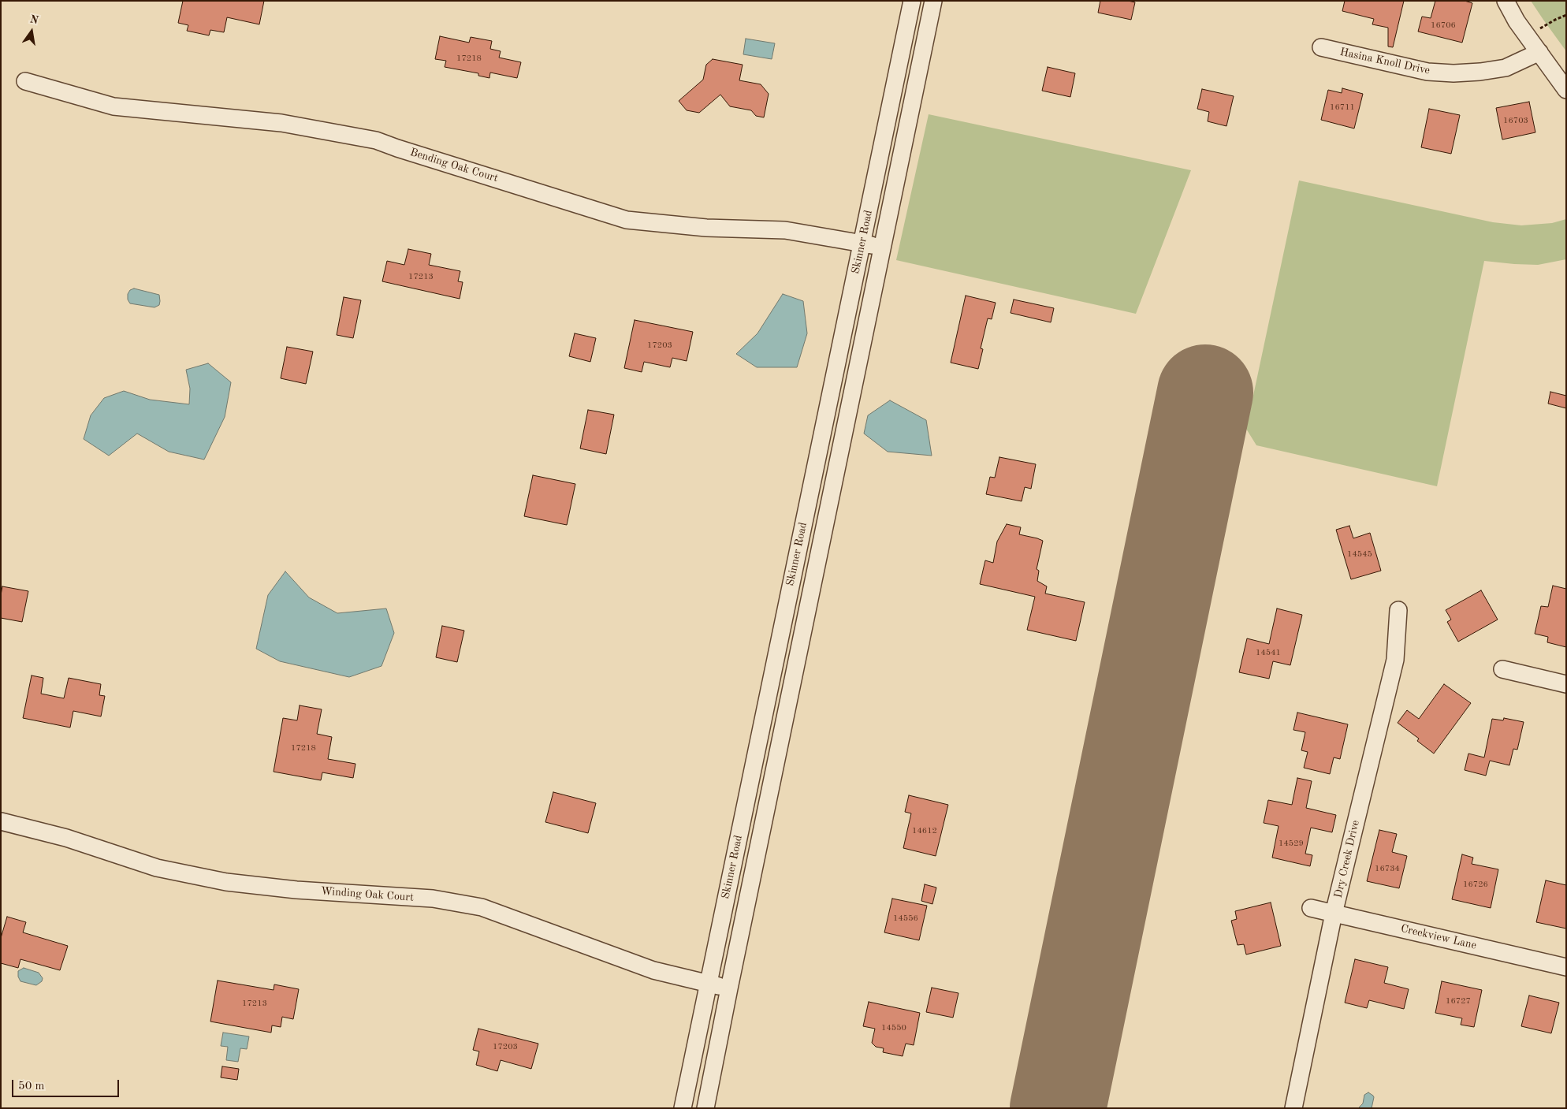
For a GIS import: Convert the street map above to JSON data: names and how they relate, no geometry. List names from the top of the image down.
{
  "streets": {
    "street": [
      "Hasina Knoll Drive",
      "Bending Oak Court",
      "Skinner Road",
      "Dry Creek Drive",
      "Winding Oak Court",
      "Creekview Lane"
    ]
  },
  "crossings": [
    ["Bending Oak Court", "Skinner Road"],
    ["Skinner Road", "Winding Oak Court"],
    ["Dry Creek Drive", "Creekview Lane"]
  ],
  "house_numbers": [
    "16706",
    "17218",
    "16711",
    "16703",
    "17213",
    "17203",
    "14545",
    "14541",
    "17218",
    "14612",
    "14529",
    "16734",
    "16726",
    "14556",
    "16727",
    "17213",
    "14550",
    "17203"
  ],
  "scale_bar": "50 m",
  "north": "top"
}
